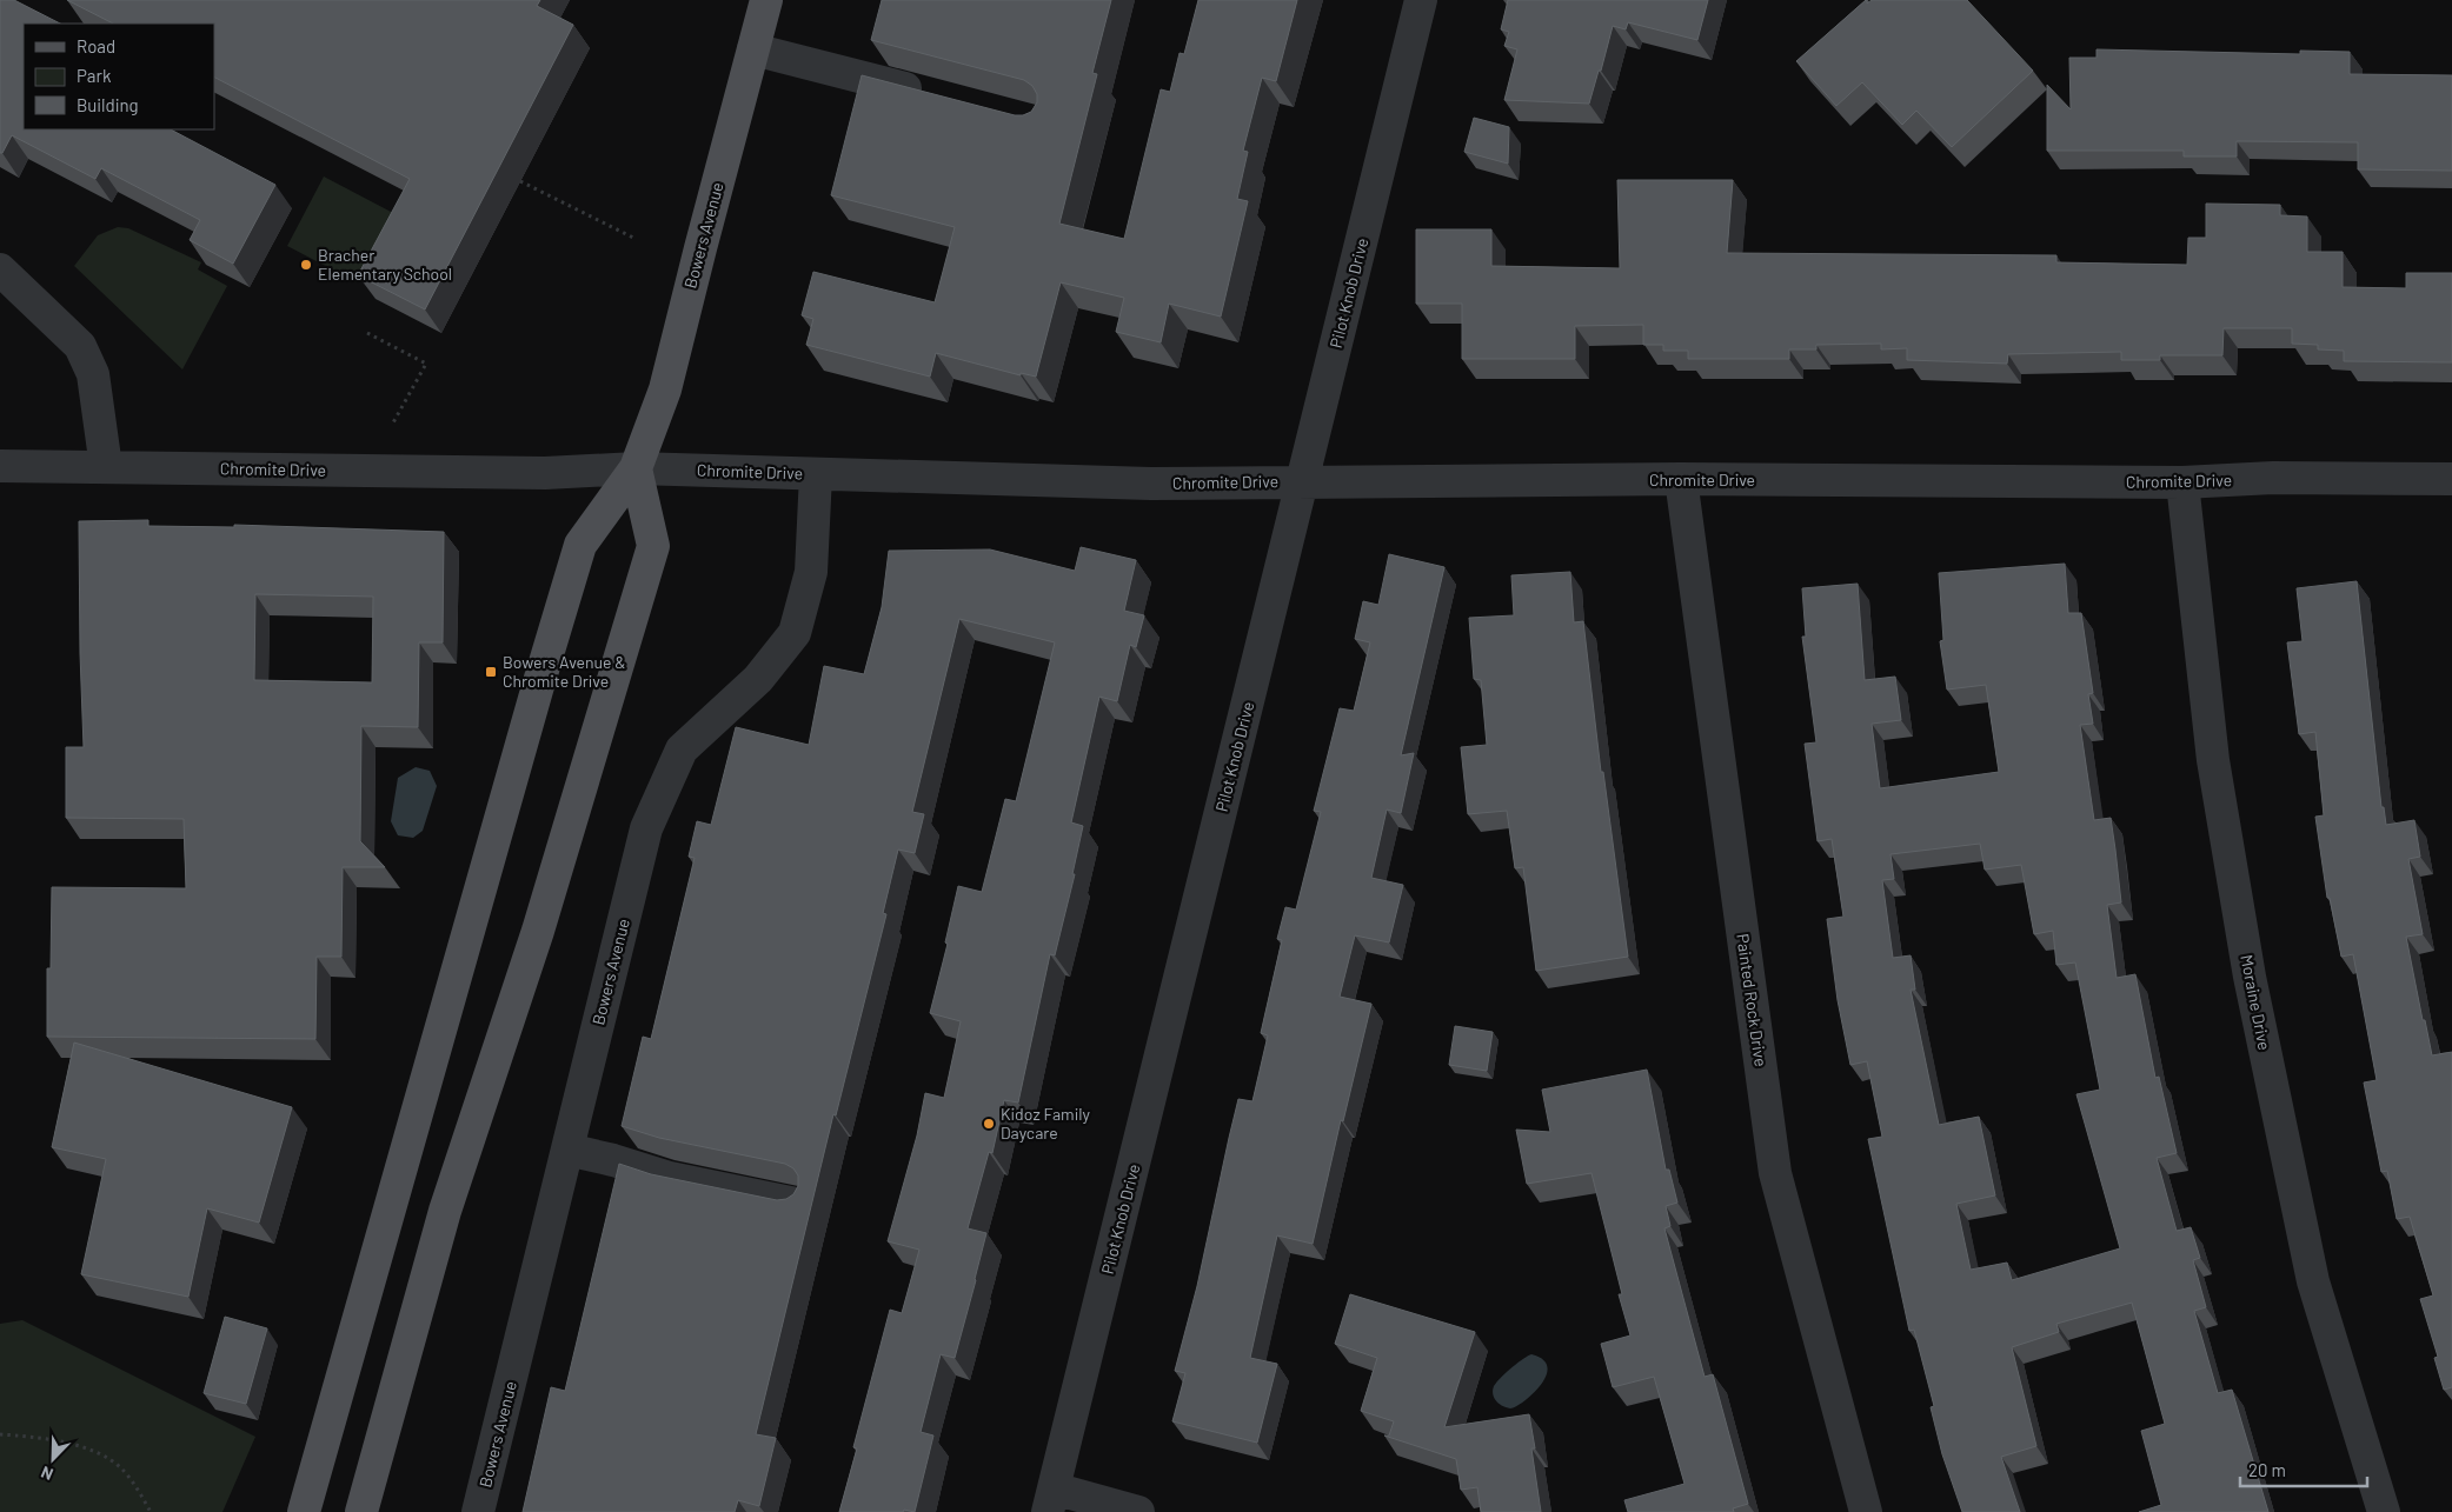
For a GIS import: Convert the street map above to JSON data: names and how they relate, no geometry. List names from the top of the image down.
{
  "streets": {
    "main road": ["Bowers Avenue"],
    "street": [
      "Pilot Knob Drive",
      "Chromite Drive",
      "Painted Rock Drive",
      "Moraine Drive"
    ]
  },
  "crossings": [
    ["Bowers Avenue", "Chromite Drive"],
    ["Pilot Knob Drive", "Chromite Drive"],
    ["Chromite Drive", "Painted Rock Drive"],
    ["Chromite Drive", "Moraine Drive"]
  ],
  "places": {
    "other": ["Bracher Elementary School", "Kidoz Family Daycare"],
    "transit": ["Bowers Avenue & Chromite Drive"]
  },
  "legend": ["Road", "Park", "Building"],
  "scale_bar": "20 m",
  "north": "bottom left"
}
